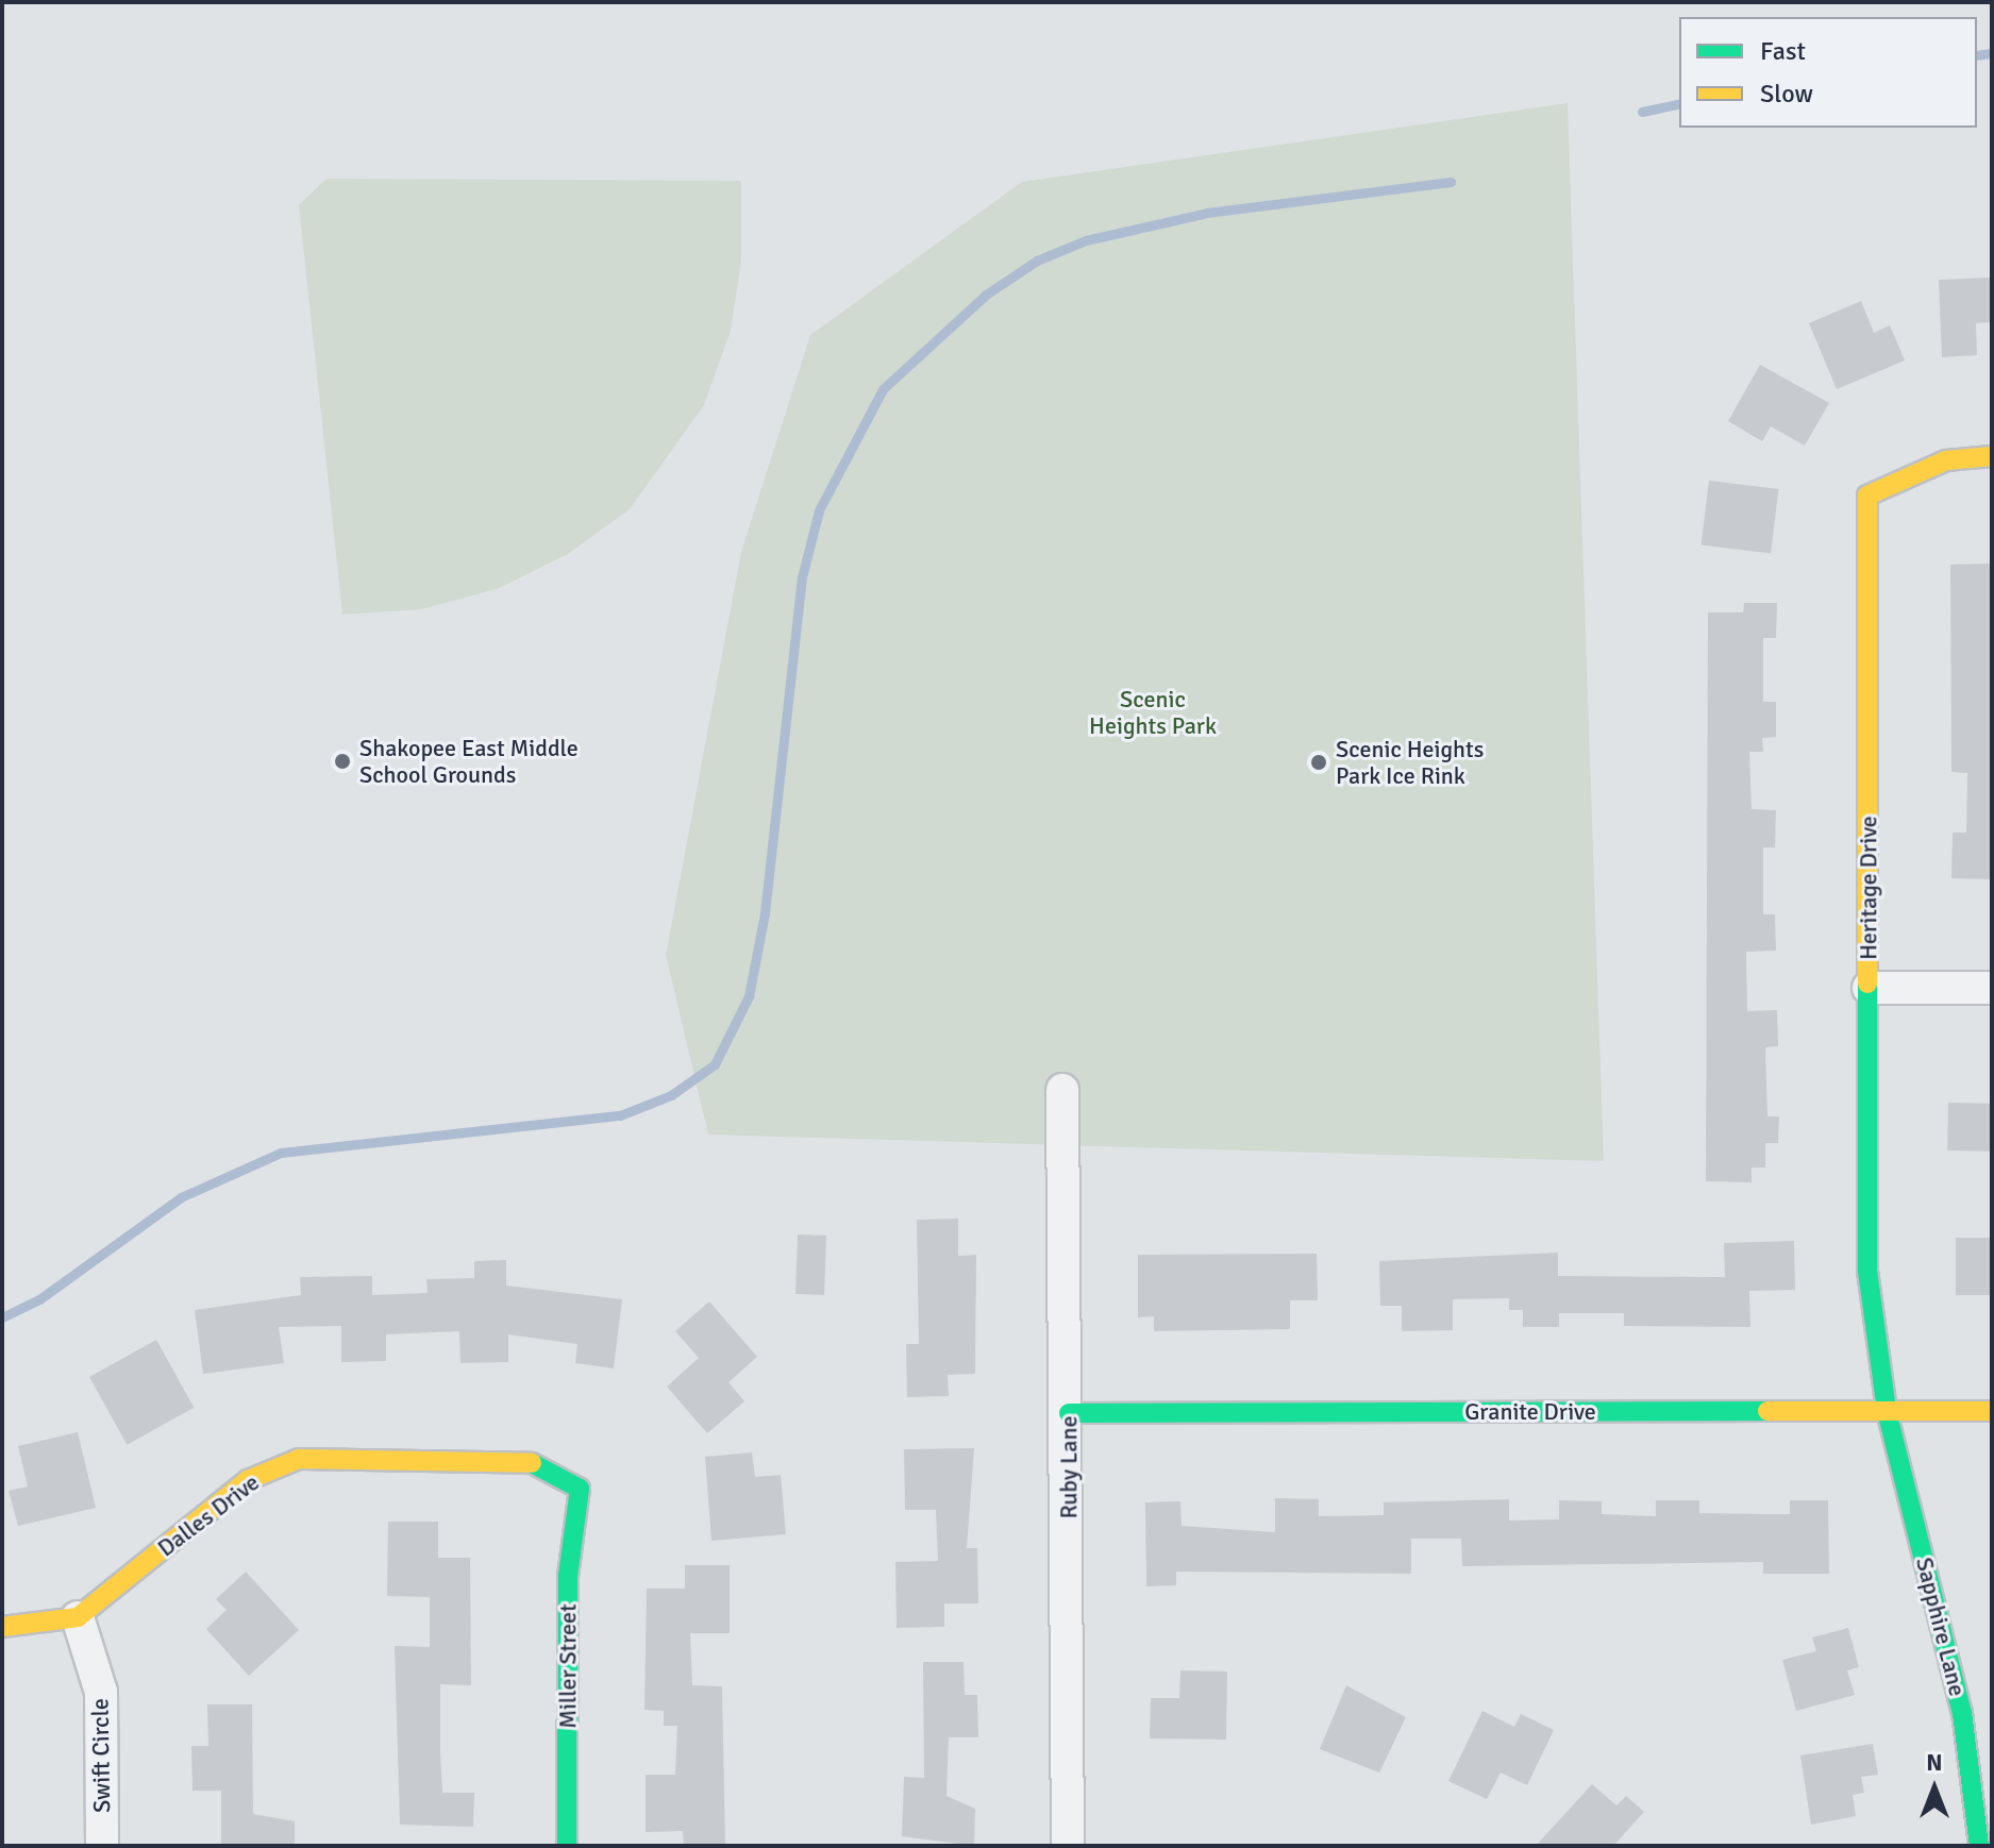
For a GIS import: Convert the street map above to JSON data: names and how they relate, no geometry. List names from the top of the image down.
{
  "streets": {
    "street": [
      "Heritage Drive",
      "Granite Drive",
      "Ruby Lane",
      "Dalles Drive",
      "Sapphire Lane",
      "Miller Street",
      "Swift Circle"
    ]
  },
  "crossings": [
    ["Heritage Drive", "Granite Drive"],
    ["Heritage Drive", "Sapphire Lane"],
    ["Granite Drive", "Ruby Lane"],
    ["Granite Drive", "Sapphire Lane"],
    ["Dalles Drive", "Miller Street"],
    ["Dalles Drive", "Swift Circle"]
  ],
  "parks": ["Scenic Heights Park"],
  "places": ["Shakopee East Middle School Grounds", "Scenic Heights Park Ice Rink"],
  "legend": ["Fast", "Slow"],
  "north": "top"
}
